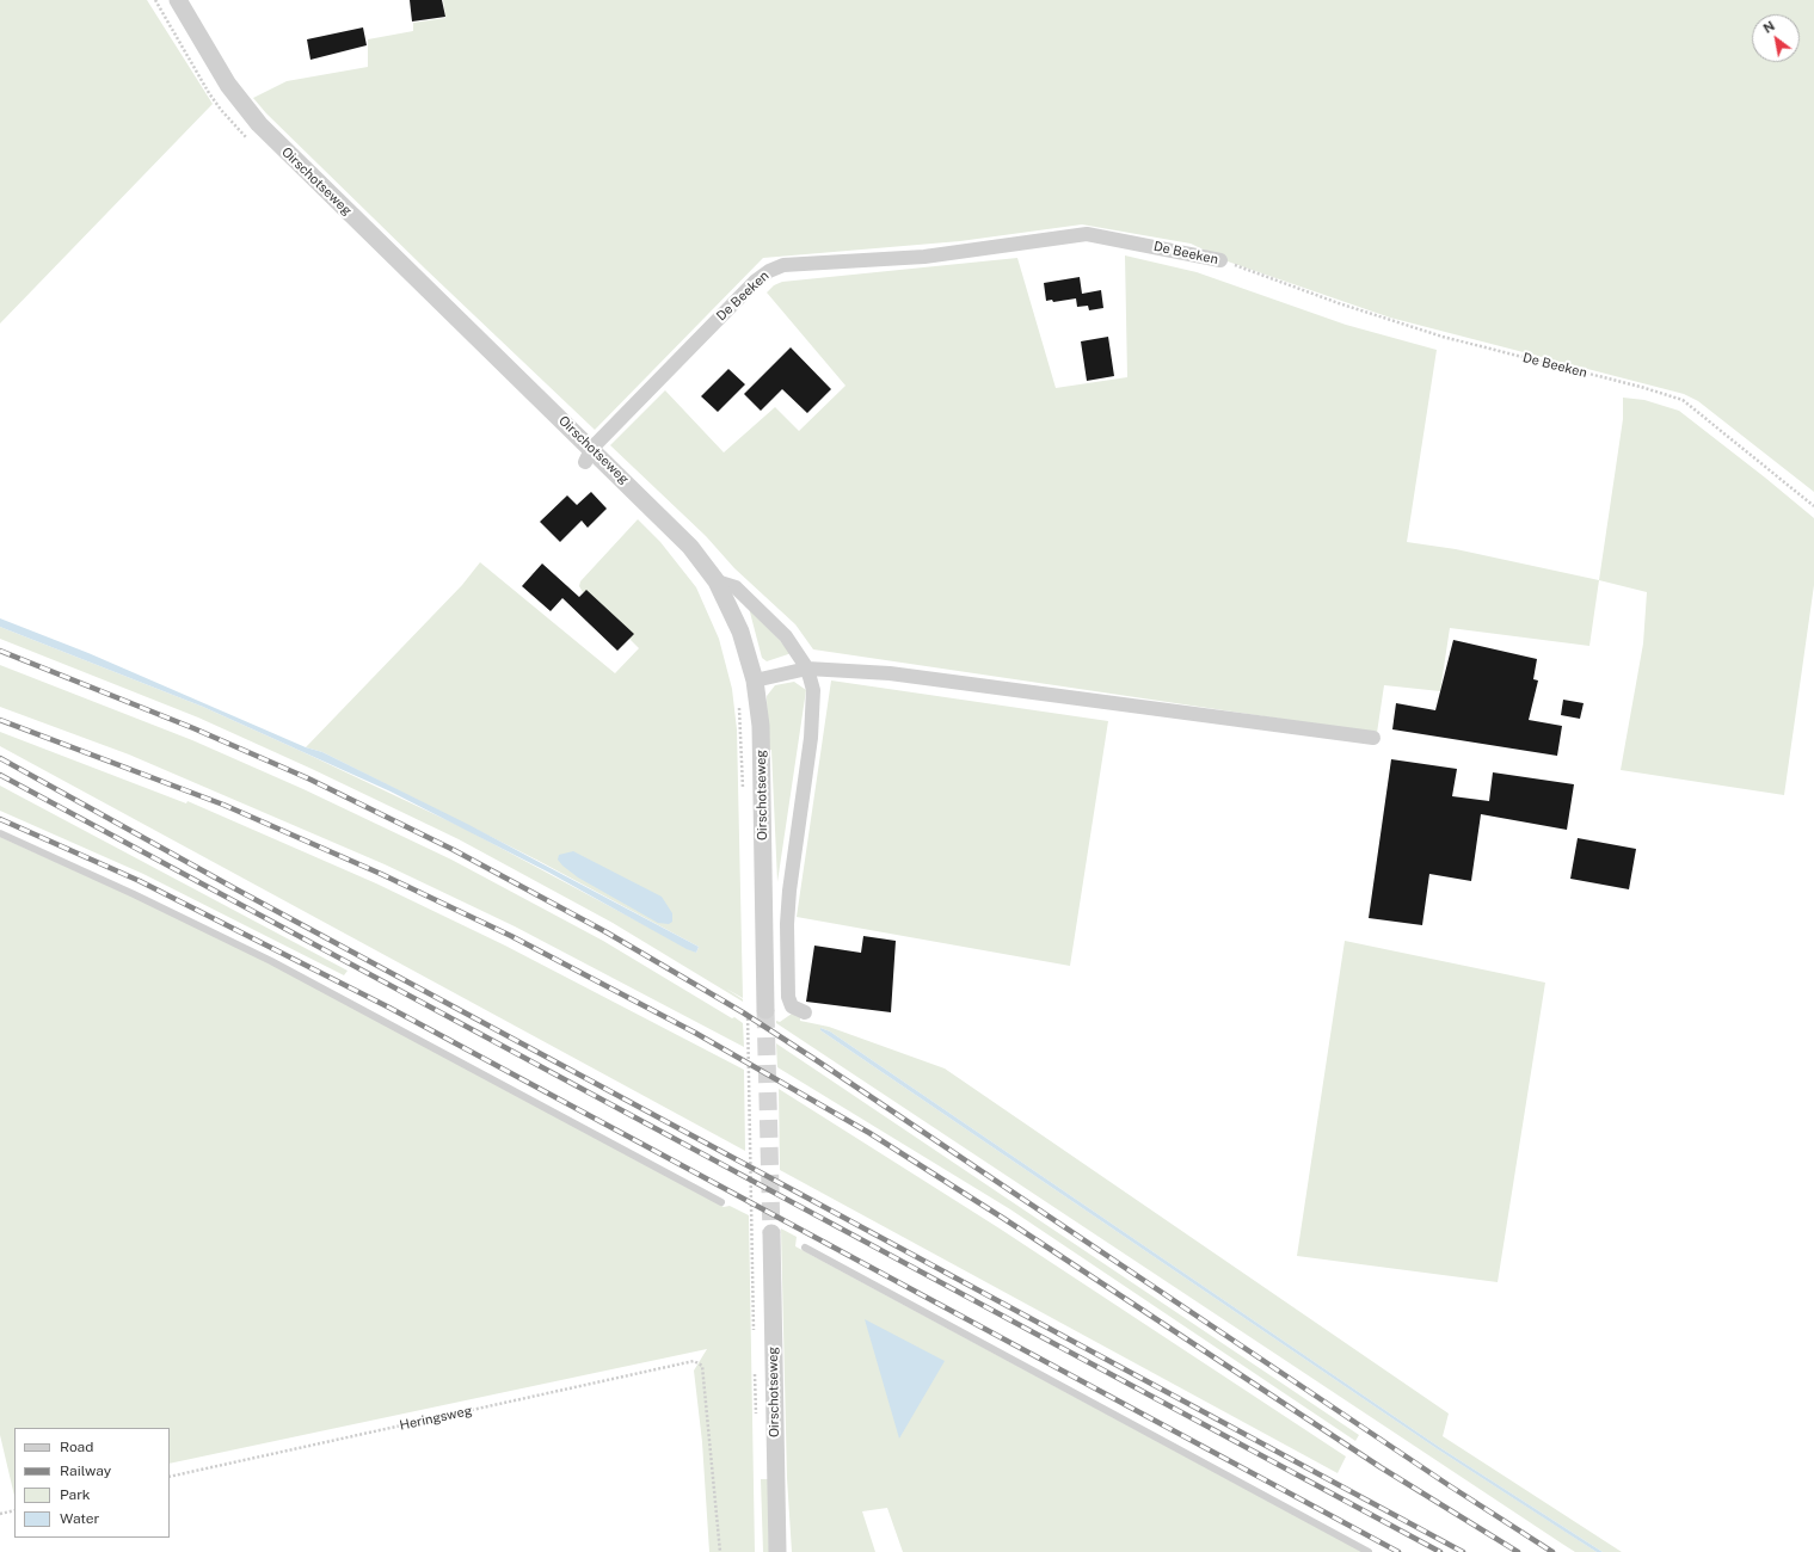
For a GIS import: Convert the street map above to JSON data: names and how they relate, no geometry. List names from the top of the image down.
{
  "streets": {
    "street": ["Oirschotseweg", "De Beeken"],
    "path": ["Heringsweg"]
  },
  "crossings": [
    ["Oirschotseweg", "De Beeken"]
  ],
  "legend": [
    "Road",
    "Railway",
    "Park",
    "Water"
  ],
  "north": "top left"
}
